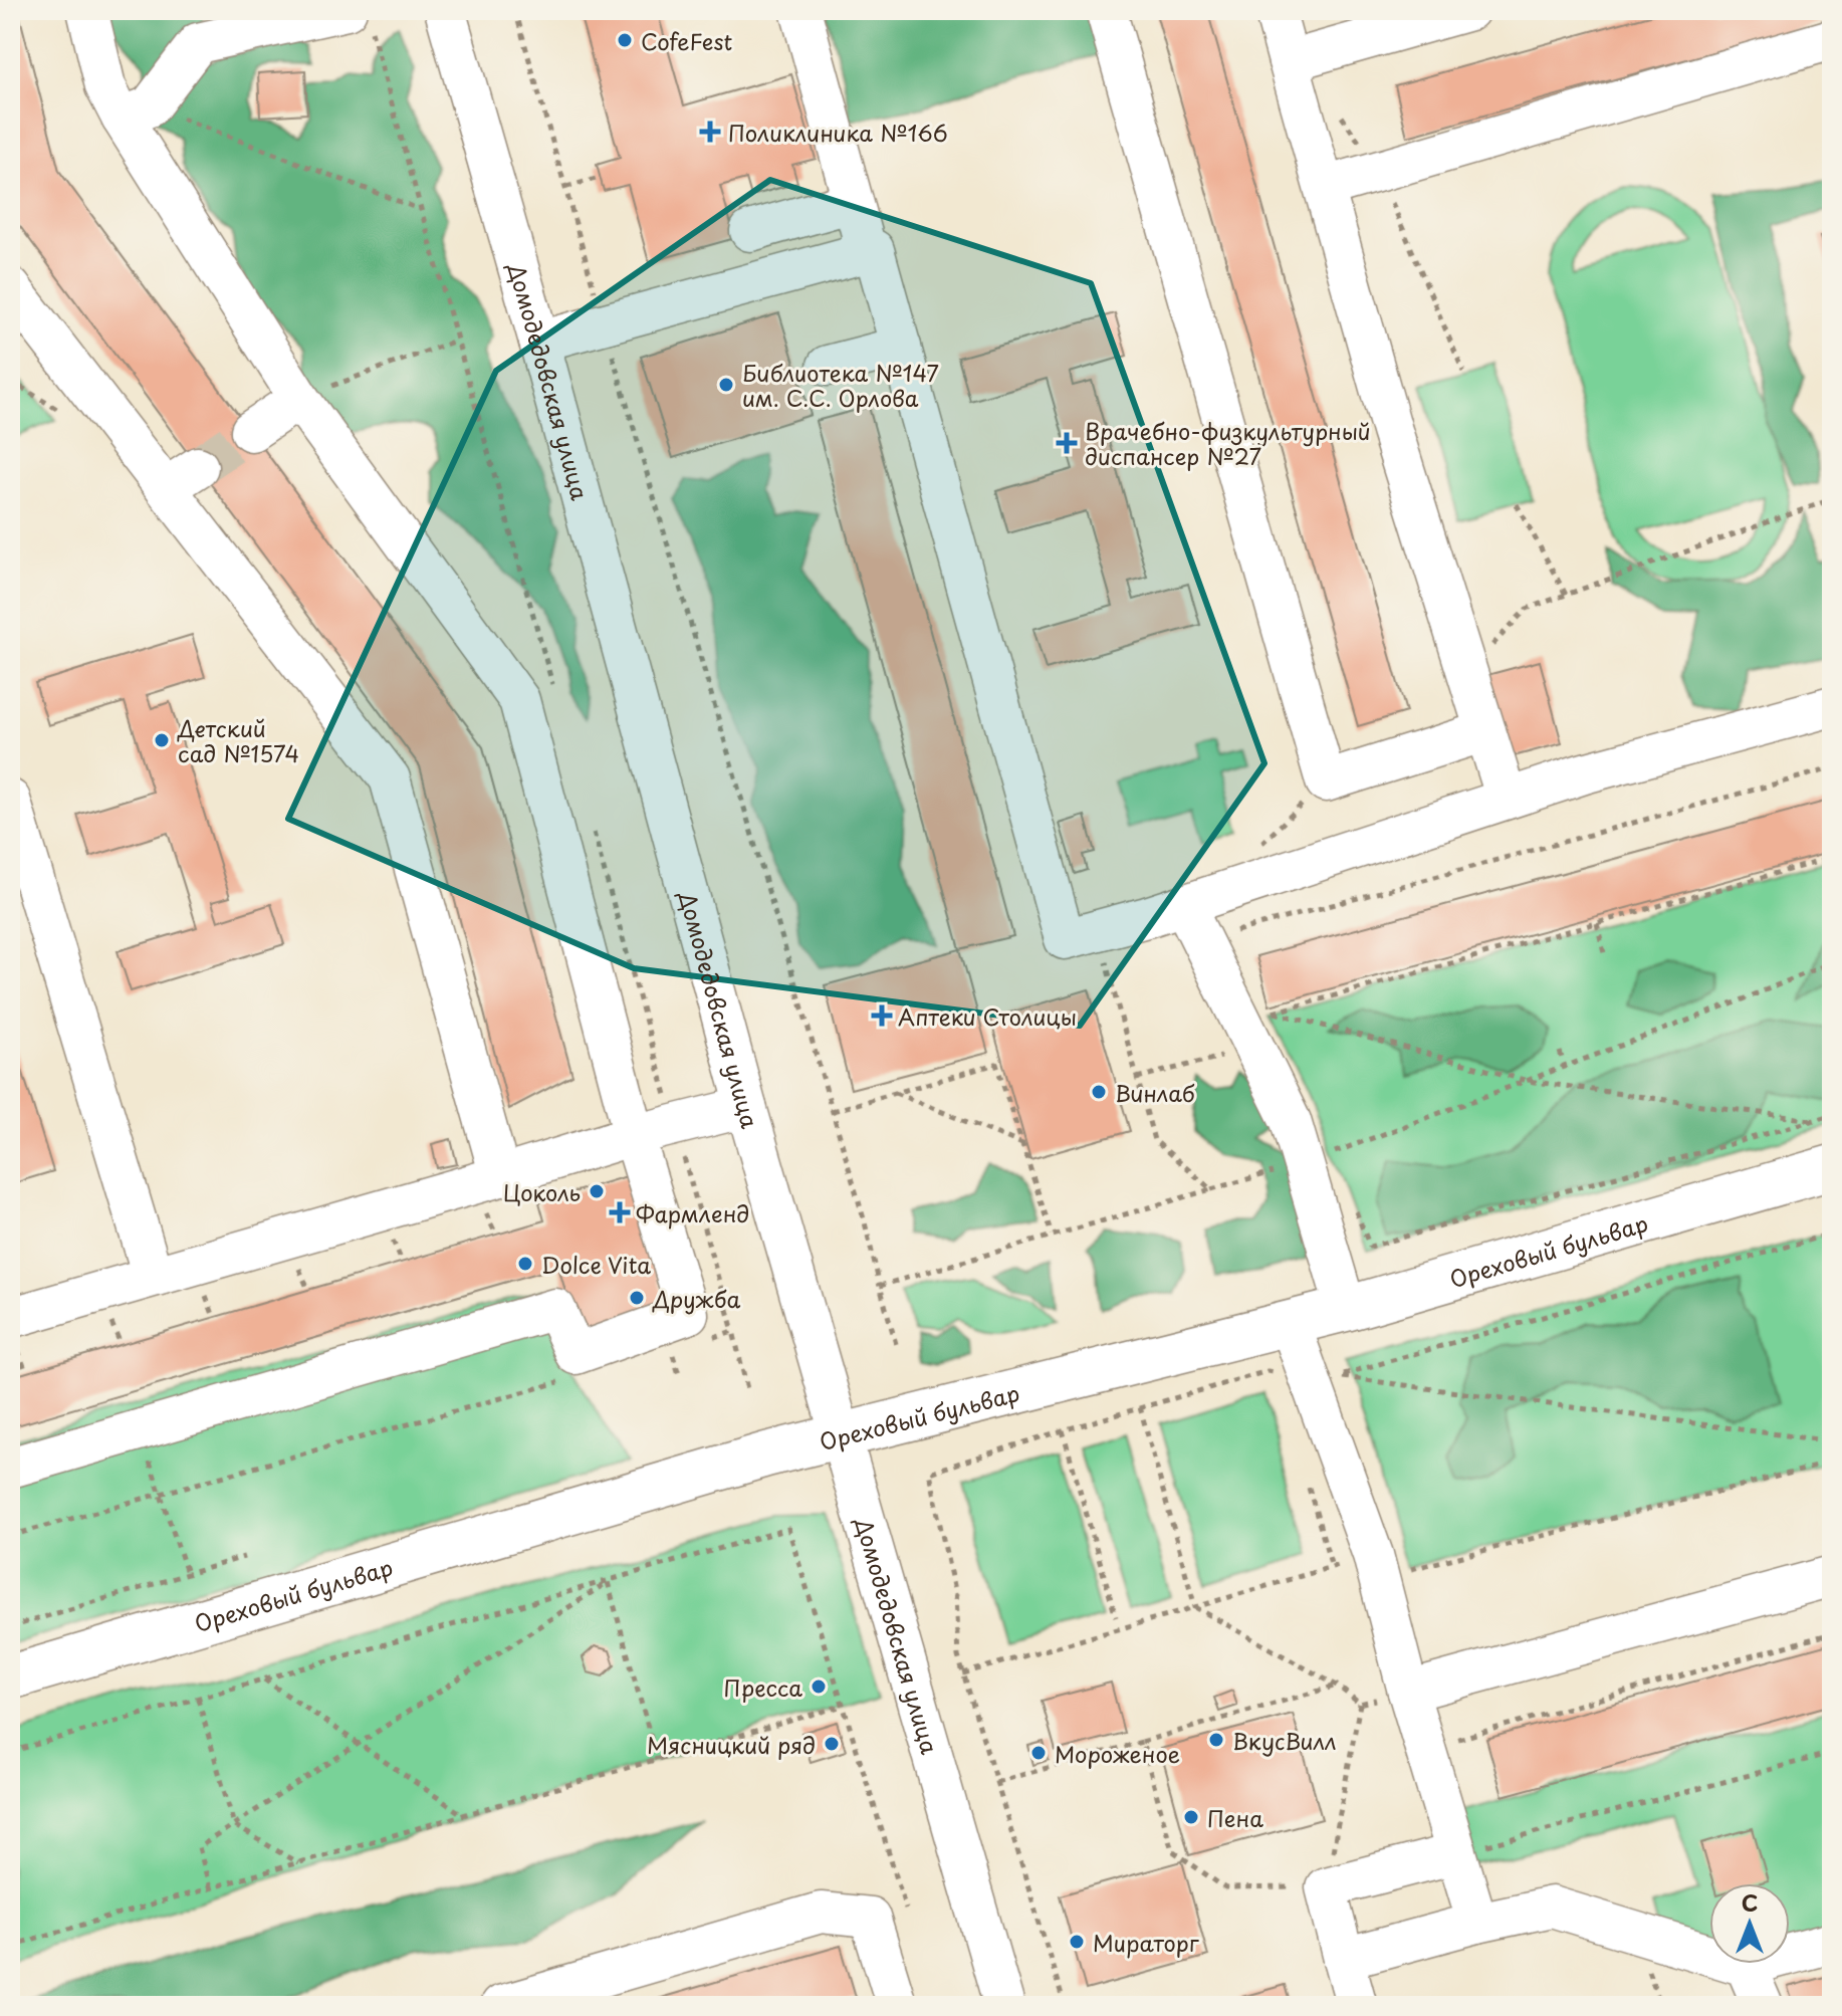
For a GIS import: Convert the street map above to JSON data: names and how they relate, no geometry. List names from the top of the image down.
{
  "streets": {
    "main road": ["Ореховый бульвар"],
    "street": ["Домодедовская улица"]
  },
  "crossings": [
    ["Домодедовская улица", "Ореховый бульвар"]
  ],
  "places": {
    "other": [
      "CofeFest",
      "Библиотека №147 им. С.С. Орлова",
      "Детский сад №1574",
      "Винлаб",
      "Цоколь",
      "Dolce Vita",
      "Дружба",
      "Пресса",
      "ВкусВилл",
      "Мясницкий ряд",
      "Мороженое",
      "Пена",
      "Мираторг"
    ],
    "health": [
      "Поликлиника №166",
      "Врачебно-физкультурный диспансер №27",
      "Аптеки Столицы",
      "Фармленд"
    ]
  },
  "north": "top"
}
